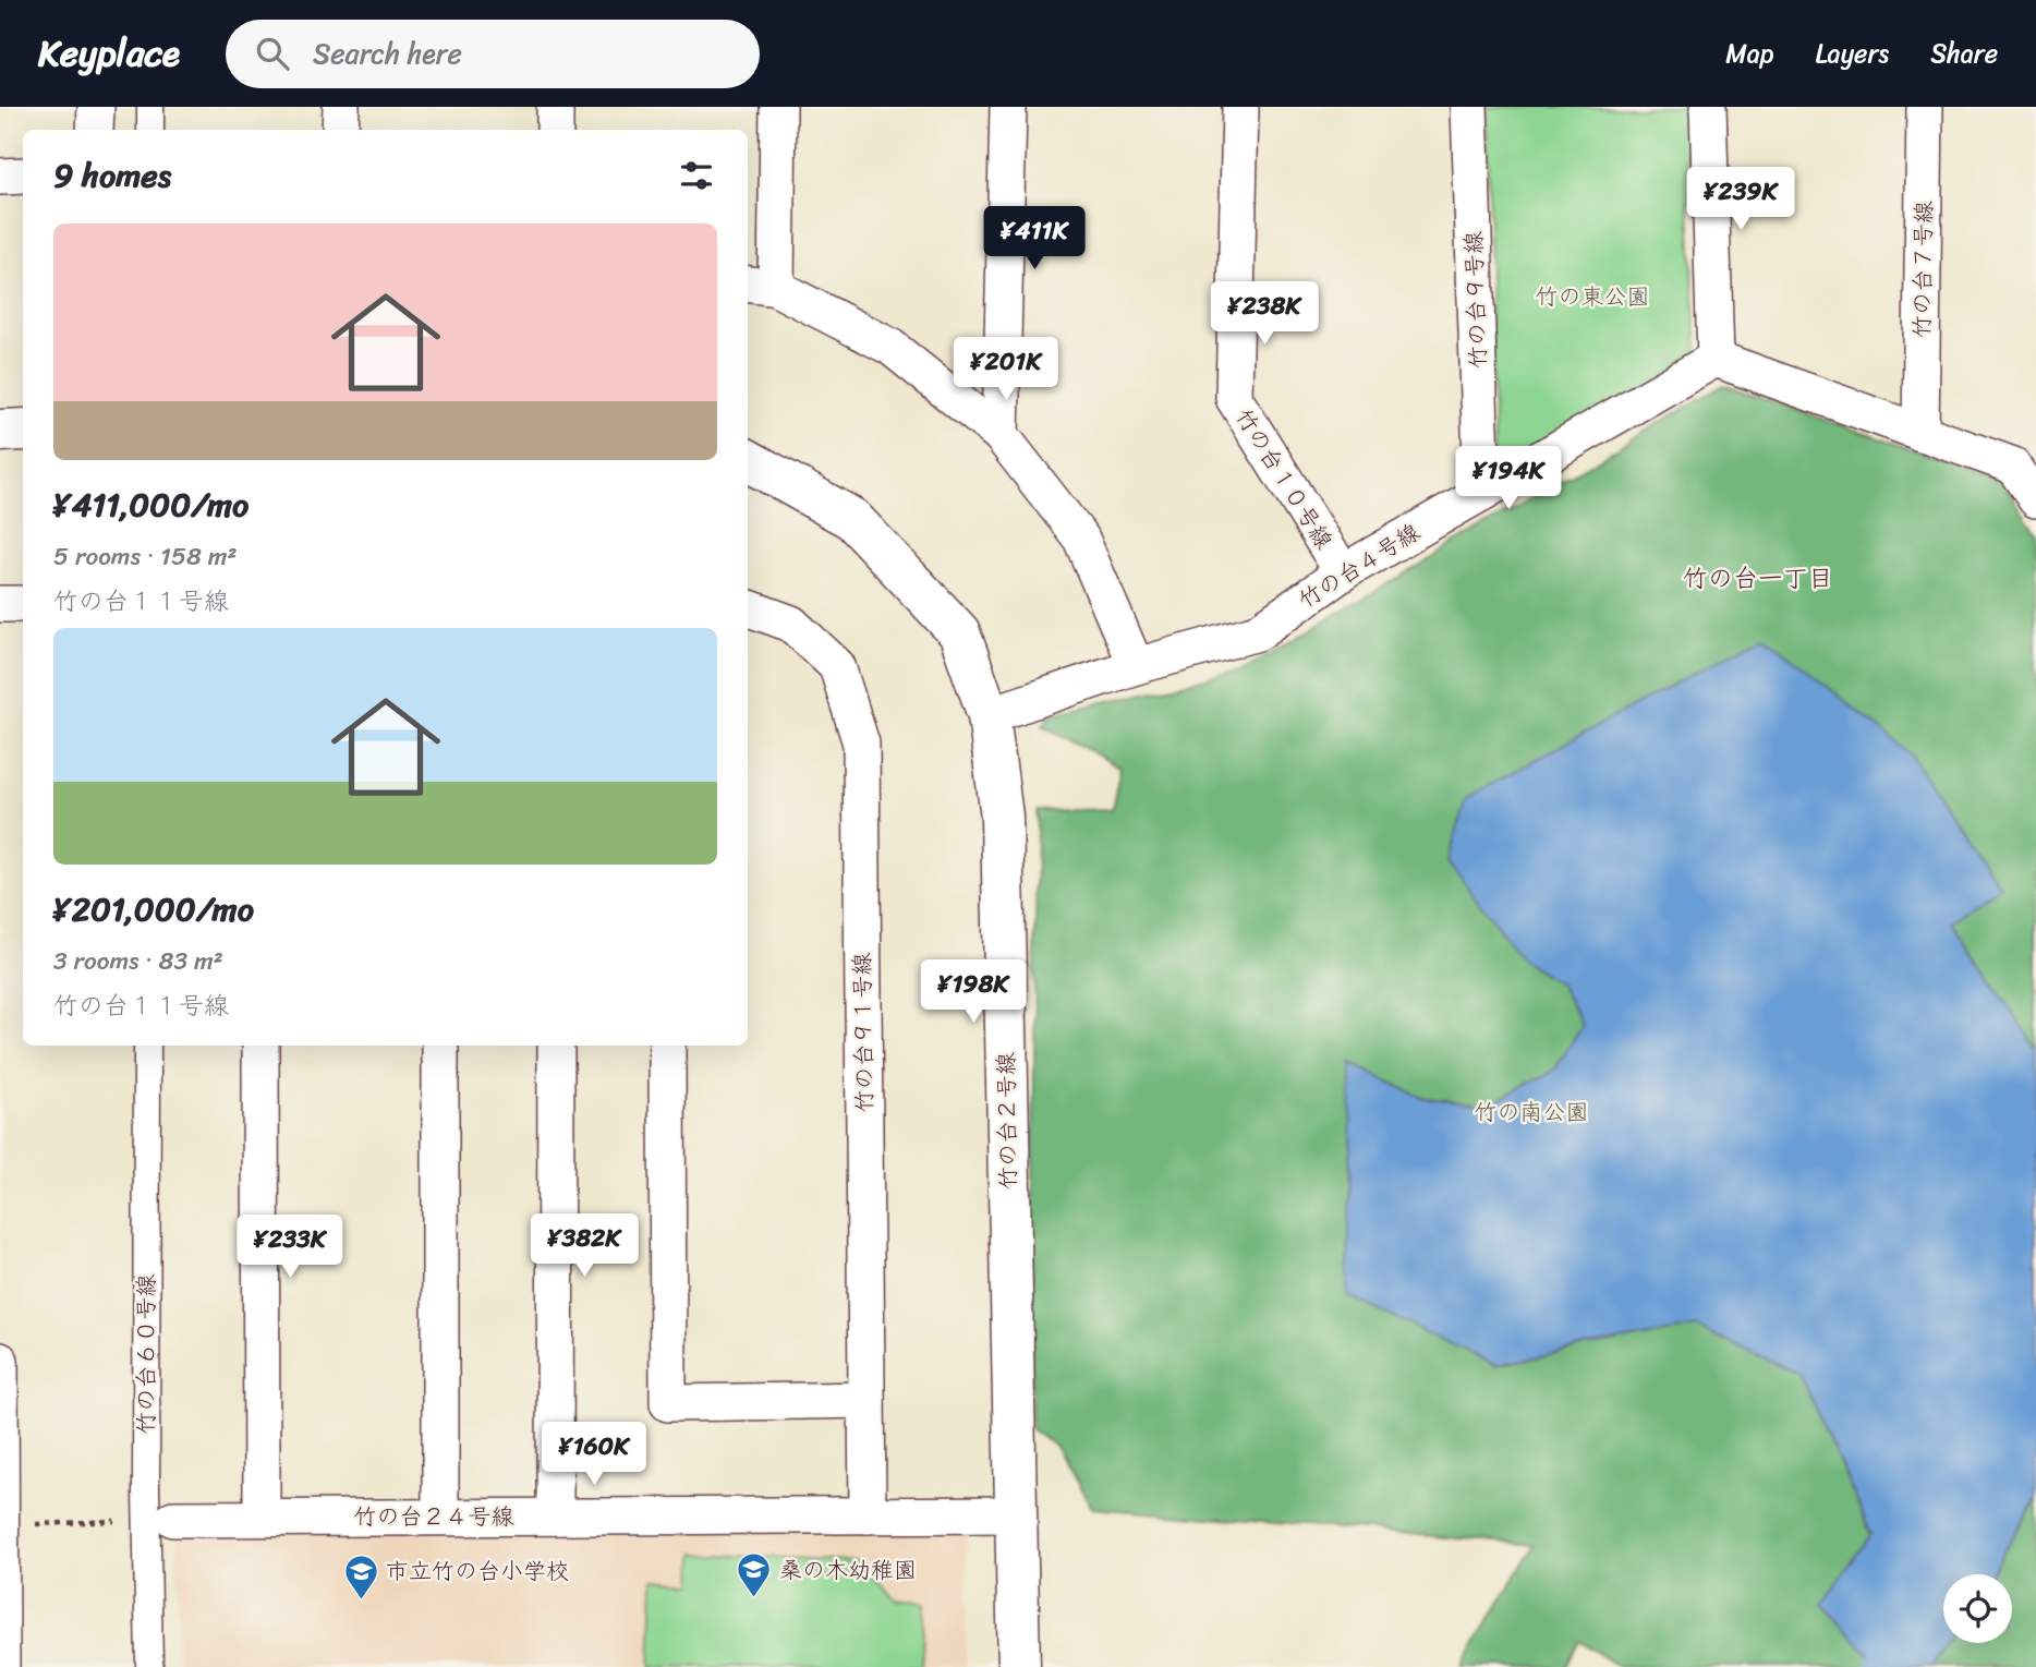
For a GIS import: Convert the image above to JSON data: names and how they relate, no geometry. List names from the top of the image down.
{
  "streets": {
    "street": [
      "竹の台７号線",
      "竹の台９号線",
      "竹の台１０号線",
      "竹の台４号線",
      "竹の台９１号線",
      "竹の台２号線",
      "竹の台６０号線",
      "竹の台２４号線"
    ]
  },
  "crossings": [
    ["竹の台９号線", "竹の台４号線"],
    ["竹の台１０号線", "竹の台４号線"],
    ["竹の台４号線", "竹の台２号線"],
    ["竹の台９１号線", "竹の台２４号線"],
    ["竹の台２号線", "竹の台２４号線"],
    ["竹の台６０号線", "竹の台２４号線"]
  ],
  "districts": ["竹の台一丁目"],
  "parks": ["竹の東公園", "竹の南公園"],
  "places": {
    "school or university": ["桑の木幼稚園", "市立竹の台小学校"]
  },
  "page": {
    "header": "Keyplace",
    "search": "Search here",
    "nav": ["Map", "Layers", "Share"],
    "heading": "9 homes",
    "price": [
      "¥239K",
      "¥411K",
      "¥238K",
      "¥201K",
      "¥194K",
      "¥198K",
      "¥382K",
      "¥233K",
      "¥160K"
    ],
    "list": [
      {
        "name": "¥411,000/mo",
        "note": "5 rooms · 158 m² · 竹の台１１号線"
      },
      {
        "name": "¥201,000/mo",
        "note": "3 rooms · 83 m² · 竹の台１１号線"
      }
    ]
  }
}
